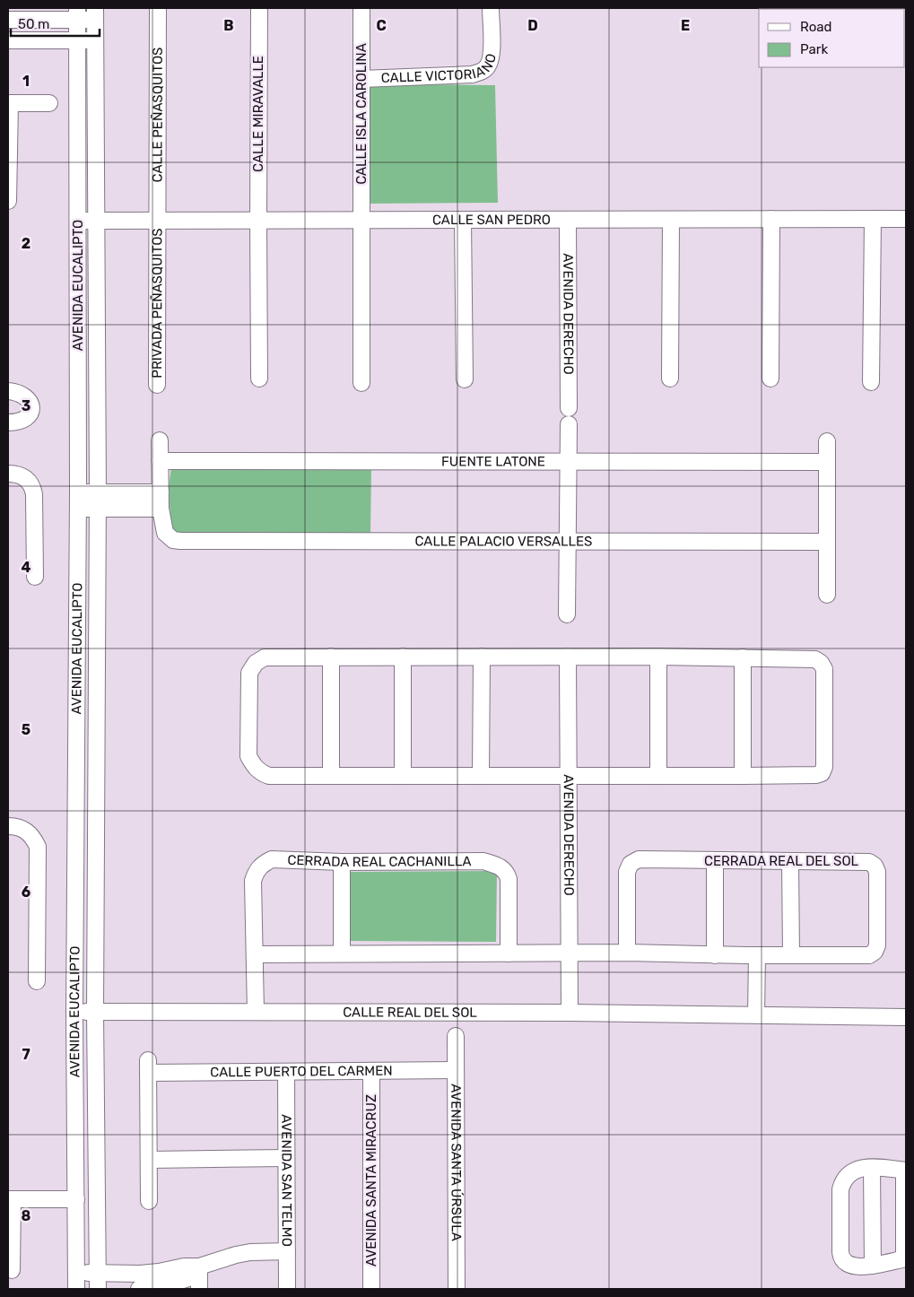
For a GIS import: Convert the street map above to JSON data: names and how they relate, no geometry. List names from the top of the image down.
{
  "streets": {
    "street": [
      "CALLE VICTORIANO",
      "CALLE MIRAVALLE",
      "CALLE ISLA CAROLINA",
      "CALLE PEÑASQUITOS",
      "CALLE SAN PEDRO",
      "AVENIDA EUCALIPTO",
      "PRIVADA PEÑASQUITOS",
      "AVENIDA DERECHO",
      "FUENTE LATONE",
      "CALLE PALACIO VERSALLES",
      "CERRADA REAL CACHANILLA",
      "CERRADA REAL DEL SOL",
      "CALLE REAL DEL SOL",
      "CALLE PUERTO DEL CARMEN",
      "AVENIDA SANTA ÚRSULA",
      "AVENIDA SAN TELMO",
      "AVENIDA SANTA MIRACRUZ"
    ]
  },
  "crossings": [
    ["CALLE VICTORIANO", "CALLE ISLA CAROLINA"],
    ["CALLE MIRAVALLE", "CALLE SAN PEDRO"],
    ["CALLE ISLA CAROLINA", "CALLE SAN PEDRO"],
    ["CALLE PEÑASQUITOS", "CALLE SAN PEDRO"],
    ["CALLE PEÑASQUITOS", "PRIVADA PEÑASQUITOS"],
    ["CALLE SAN PEDRO", "AVENIDA EUCALIPTO"],
    ["CALLE SAN PEDRO", "PRIVADA PEÑASQUITOS"],
    ["CALLE SAN PEDRO", "AVENIDA DERECHO"],
    ["AVENIDA EUCALIPTO", "CALLE REAL DEL SOL"],
    ["AVENIDA DERECHO", "CERRADA REAL DEL SOL"],
    ["AVENIDA DERECHO", "CALLE REAL DEL SOL"],
    ["CERRADA REAL CACHANILLA", "CALLE REAL DEL SOL"],
    ["CALLE PUERTO DEL CARMEN", "AVENIDA SANTA ÚRSULA"],
    ["CALLE PUERTO DEL CARMEN", "AVENIDA SAN TELMO"],
    ["CALLE PUERTO DEL CARMEN", "AVENIDA SANTA MIRACRUZ"]
  ],
  "legend": ["Road", "Park"],
  "scale_bar": "50 m",
  "grid": {
    "columns": [
      "B",
      "C",
      "D",
      "E"
    ],
    "rows": [
      "1",
      "2",
      "3",
      "4",
      "5",
      "6",
      "7",
      "8"
    ]
  }
}
